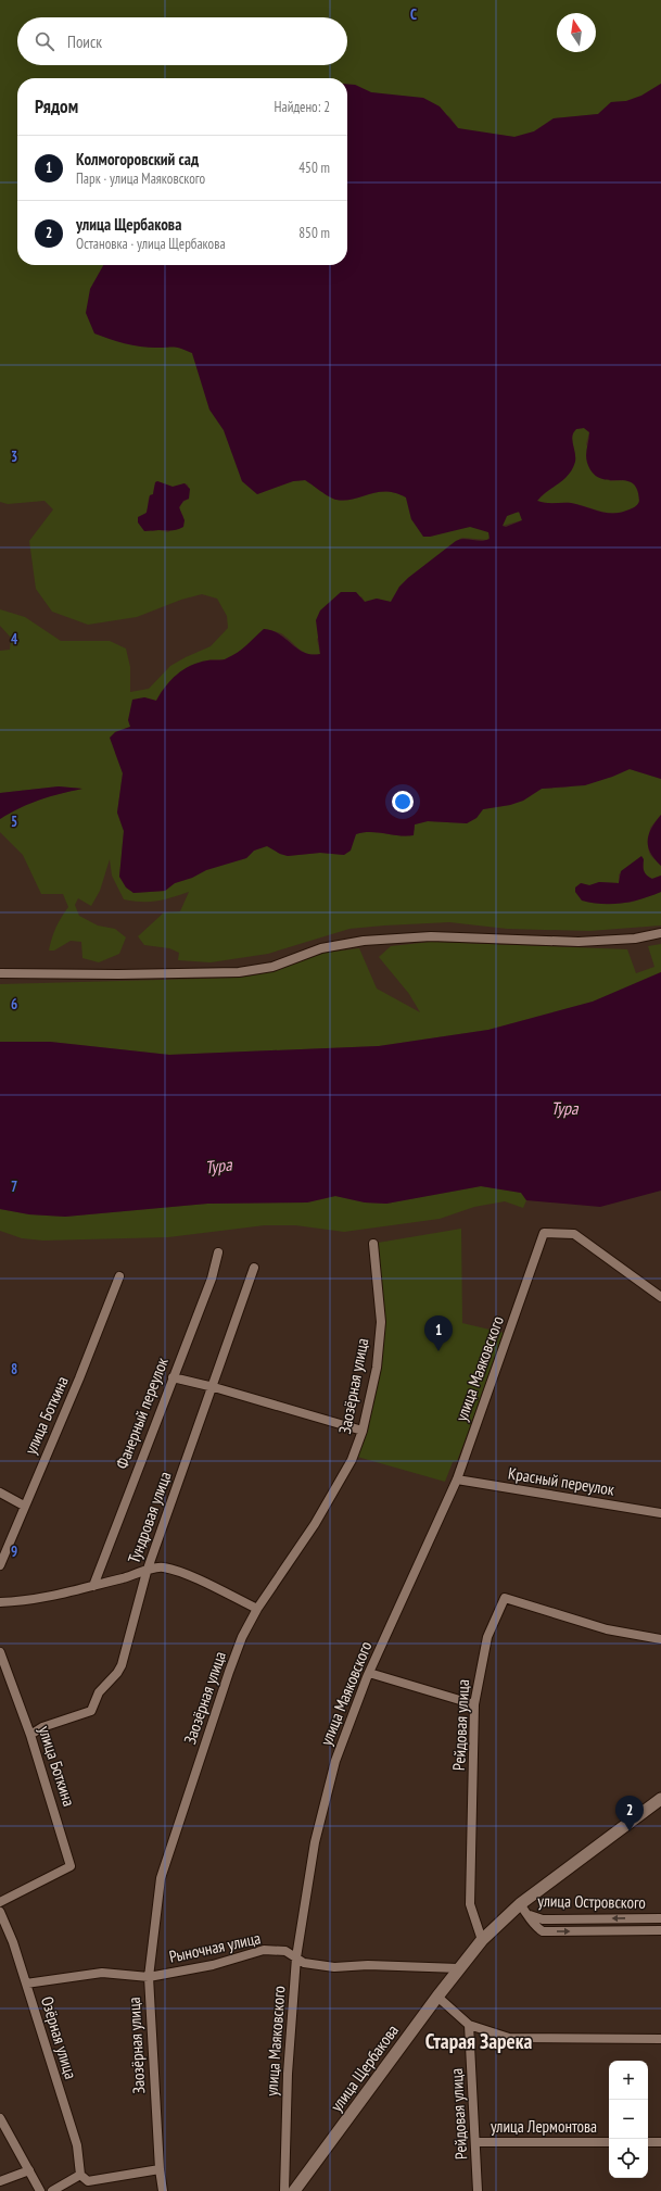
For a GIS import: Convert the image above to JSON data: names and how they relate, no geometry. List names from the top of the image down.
{
  "streets": {
    "street": [
      "улица Маяковского",
      "Заозёрная улица",
      "Фанерный переулок",
      "улица Боткина",
      "Красный переулок",
      "Тундровая улица",
      "Рейдовая улица",
      "улица Островского",
      "Рыночная улица",
      "Озёрная улица",
      "улица Щербакова",
      "улица Лермонтова"
    ]
  },
  "crossings": [
    ["улица Маяковского", "Красный переулок"],
    ["улица Маяковского", "Рыночная улица"],
    ["Заозёрная улица", "Рыночная улица"],
    ["улица Боткина", "Тундровая улица"],
    ["Рейдовая улица", "улица Щербакова"],
    ["Рейдовая улица", "улица Лермонтова"],
    ["Рыночная улица", "Озёрная улица"],
    ["Рыночная улица", "улица Щербакова"]
  ],
  "districts": ["Старая Зарека"],
  "water": ["Тура"],
  "north": "top",
  "page": {
    "search": "Поиск",
    "heading": ["Рядом", "Найдено: 2"],
    "list": [
      {
        "mark": "1",
        "name": "Колмогоровский сад",
        "note": "Парк · улица Маяковского",
        "value": "450 m"
      },
      {
        "mark": "2",
        "name": "улица Щербакова",
        "note": "Остановка · улица Щербакова",
        "value": "850 m"
      }
    ],
    "pins": ["1", "2"],
    "map_buttons": ["+", "−"]
  },
  "grid": {
    "columns": ["C"],
    "rows": [
      "3",
      "4",
      "5",
      "6",
      "7",
      "8",
      "9"
    ]
  }
}
